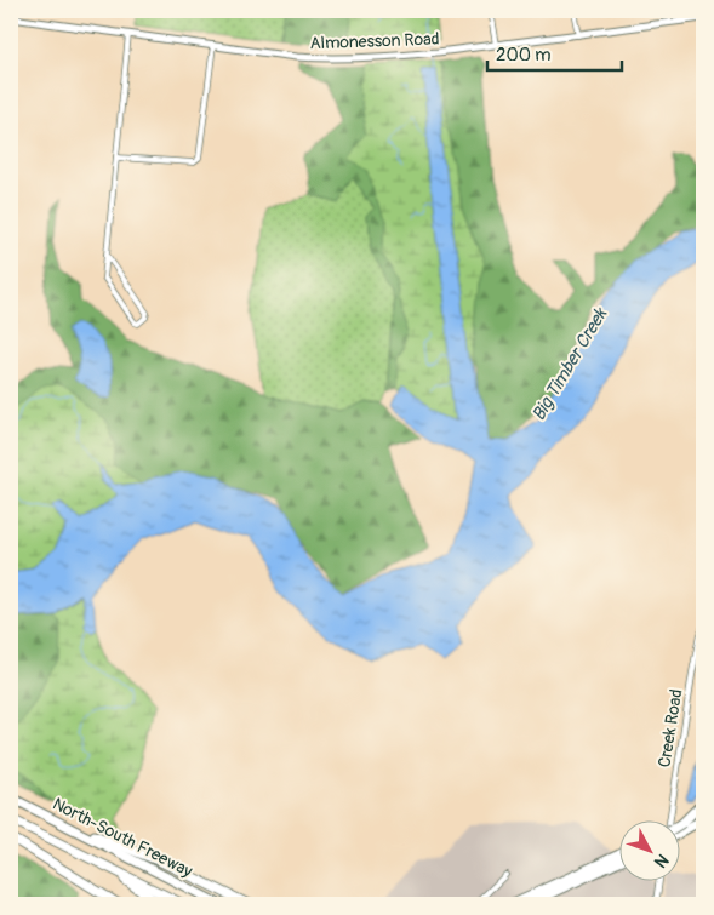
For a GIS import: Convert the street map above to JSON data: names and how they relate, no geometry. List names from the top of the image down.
{
  "streets": {
    "highway": ["North-South Freeway"],
    "main road": ["Almonesson Road"],
    "street": ["Creek Road"]
  },
  "water": ["Big Timber Creek"],
  "scale_bar": "200 m",
  "north": "bottom right"
}
